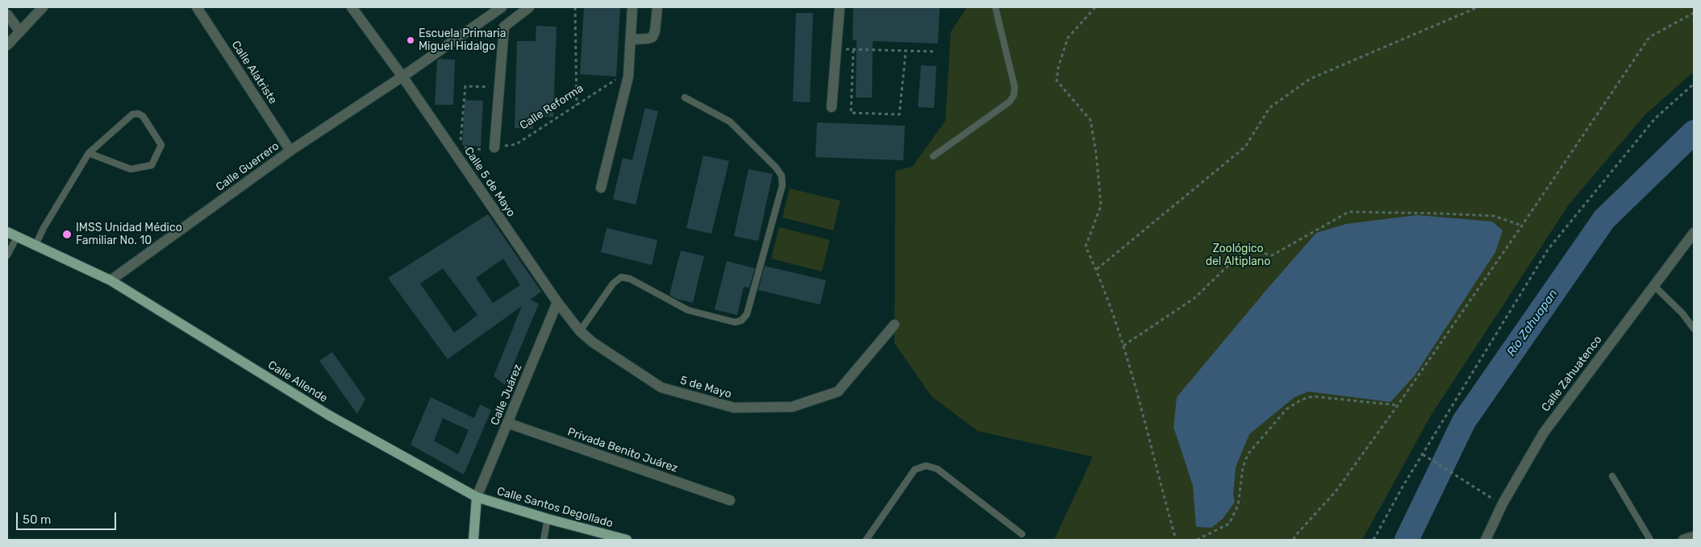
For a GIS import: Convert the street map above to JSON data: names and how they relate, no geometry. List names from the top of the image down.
{
  "streets": {
    "main road": ["Calle Allende", "Calle Santos Degollado"],
    "street": [
      "Calle Alatriste",
      "Calle Guerrero",
      "Calle 5 de Mayo",
      "Calle Zahuatenco",
      "5 de Mayo",
      "Calle Juárez",
      "Privada Benito Juárez"
    ],
    "path": ["Calle Reforma"]
  },
  "crossings": [
    ["Calle Alatriste", "Calle Guerrero"],
    ["Calle Guerrero", "Calle 5 de Mayo"],
    ["Calle Guerrero", "Calle Allende"],
    ["Calle 5 de Mayo", "5 de Mayo"],
    ["Calle 5 de Mayo", "Calle Juárez"],
    ["Calle Allende", "Calle Juárez"],
    ["Calle Allende", "Calle Santos Degollado"],
    ["5 de Mayo", "Calle Juárez"],
    ["Calle Juárez", "Privada Benito Juárez"],
    ["Calle Juárez", "Calle Santos Degollado"]
  ],
  "water": ["Río Zahuapan"],
  "parks": ["Zoológico del Altiplano"],
  "places": ["Escuela Primaria Miguel Hidalgo", "IMSS Unidad Médico Familiar No. 10"],
  "scale_bar": "50 m"
}
